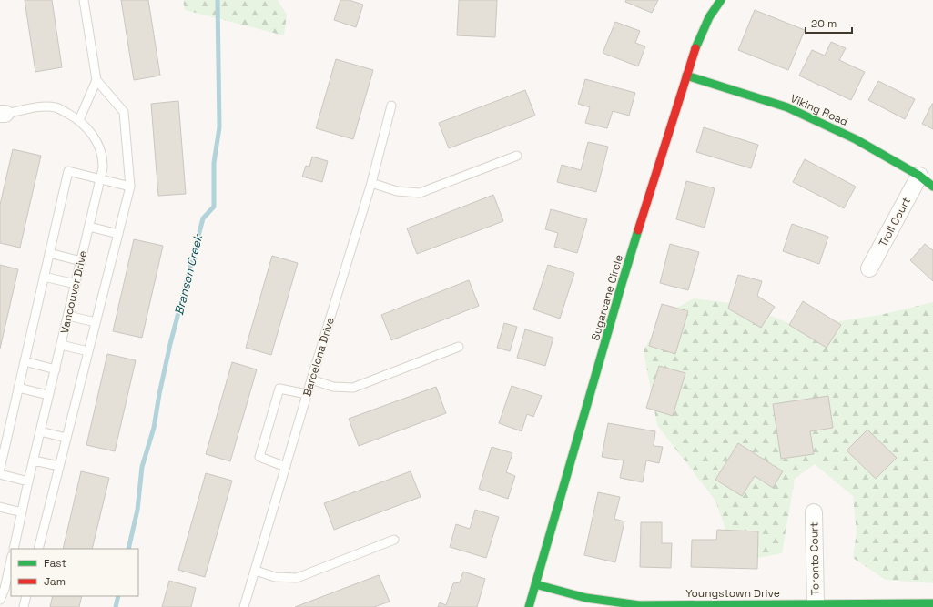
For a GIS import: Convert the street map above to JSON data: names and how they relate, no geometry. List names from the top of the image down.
{
  "streets": {
    "street": [
      "Viking Road",
      "Troll Court",
      "Sugarcane Circle",
      "Toronto Court",
      "Youngstown Drive"
    ],
    "lane": ["Vancouver Drive", "Barcelona Drive"]
  },
  "crossings": [
    ["Viking Road", "Troll Court"],
    ["Viking Road", "Sugarcane Circle"],
    ["Sugarcane Circle", "Youngstown Drive"],
    ["Toronto Court", "Youngstown Drive"]
  ],
  "water": ["Branson Creek"],
  "legend": ["Fast", "Jam"],
  "scale_bar": "20 m"
}
